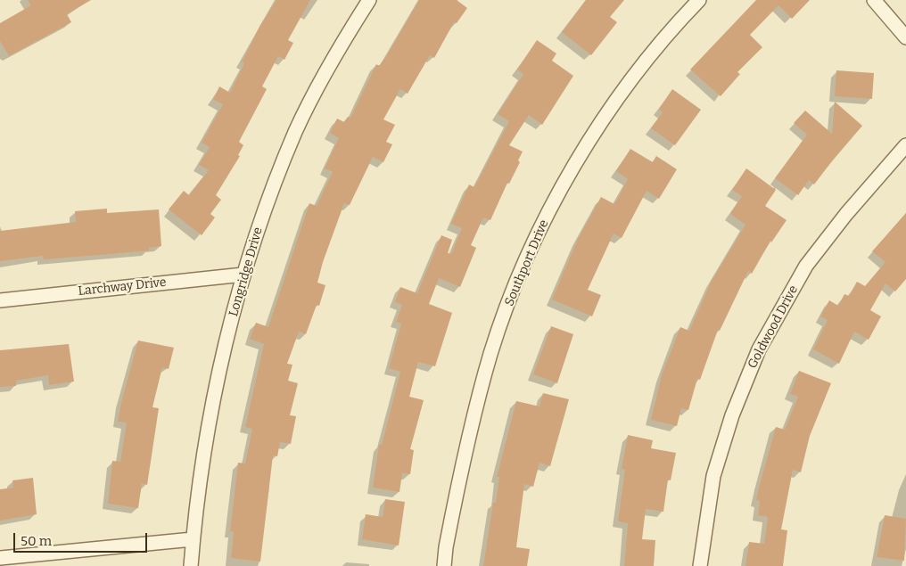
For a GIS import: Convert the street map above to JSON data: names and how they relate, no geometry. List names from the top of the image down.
{
  "streets": {
    "street": [
      "Southport Drive",
      "Longridge Drive",
      "Larchway Drive",
      "Goldwood Drive"
    ]
  },
  "crossings": [
    ["Longridge Drive", "Larchway Drive"]
  ],
  "scale_bar": "50 m"
}
